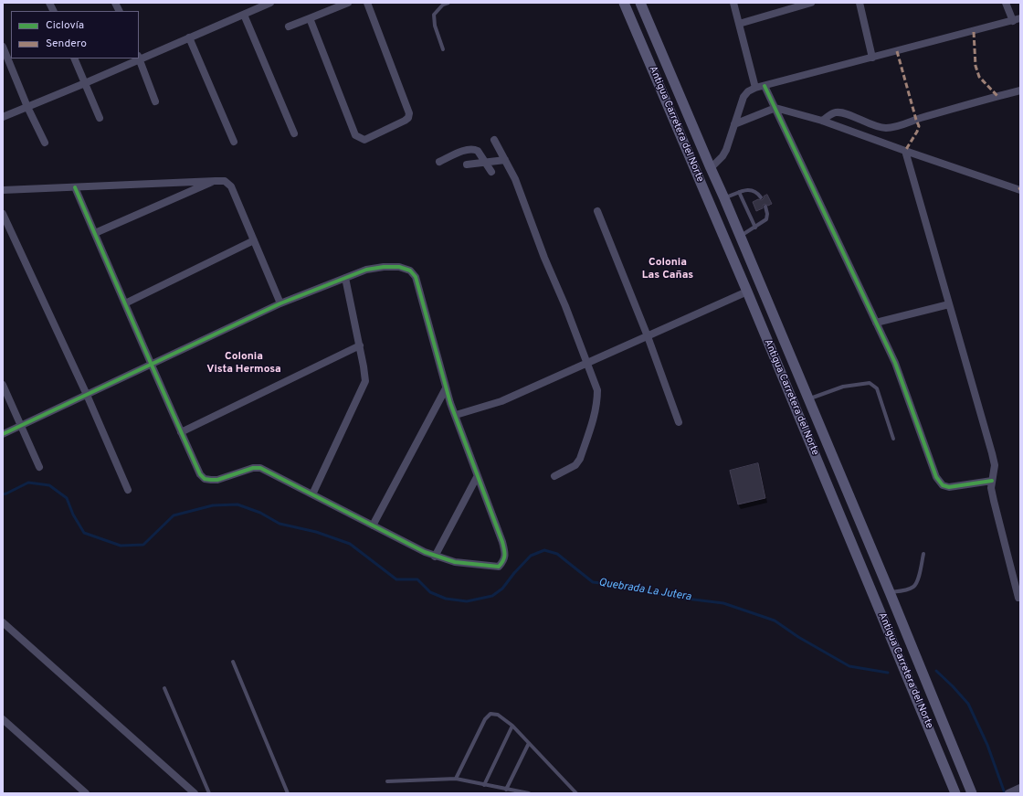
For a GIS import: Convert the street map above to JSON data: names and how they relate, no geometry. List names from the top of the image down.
{
  "streets": {
    "main road": ["Antigua Carretera del Norte"]
  },
  "districts": ["Colonia Las Cañas", "Colonia Vista Hermosa"],
  "water": ["Quebrada La Jutera"],
  "legend": ["Ciclovía", "Sendero"]
}
